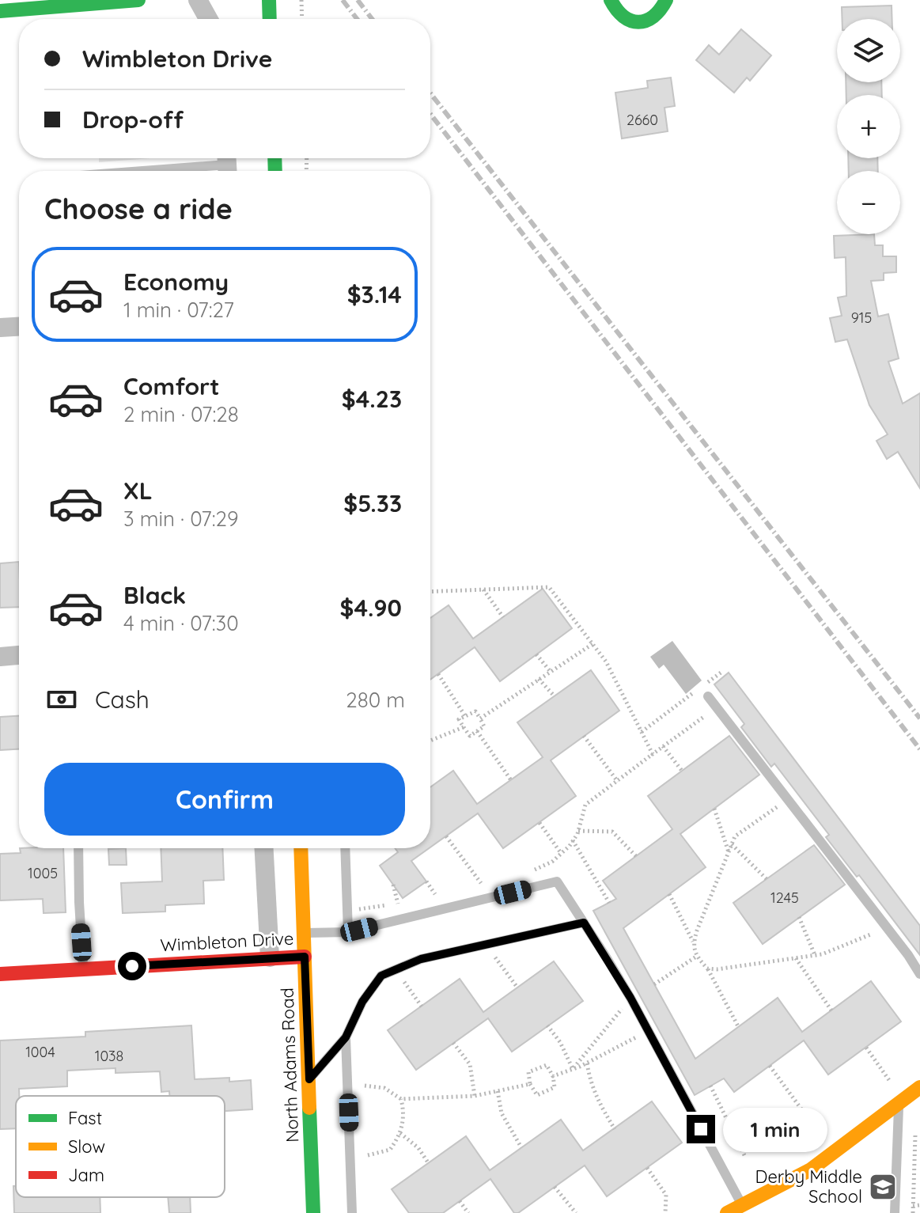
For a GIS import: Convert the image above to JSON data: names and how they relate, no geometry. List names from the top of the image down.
{
  "streets": {
    "street": ["Wimbleton Drive", "North Adams Road"]
  },
  "crossings": [
    ["Wimbleton Drive", "North Adams Road"]
  ],
  "places": {
    "school or university": ["Derby Middle School"]
  },
  "house_numbers": [
    "2660",
    "915",
    "1005",
    "1245",
    "1004",
    "1038"
  ],
  "legend": ["Fast", "Slow", "Jam"],
  "page": {
    "map_buttons": ["+", "−"],
    "banner": ["Wimbleton Drive", "Drop-off"],
    "heading": "Choose a ride",
    "list": [
      {
        "name": "Economy",
        "note": "1 min · 07:27",
        "value": "$3.14"
      },
      {
        "name": "Comfort",
        "note": "2 min · 07:28",
        "value": "$4.23"
      },
      {
        "name": "XL",
        "note": "3 min · 07:29",
        "value": "$5.33"
      },
      {
        "name": "Black",
        "note": "4 min · 07:30",
        "value": "$4.90"
      }
    ],
    "pay": ["Cash", "280 m"],
    "buttons": "Confirm",
    "bubble": "1 min"
  }
}
